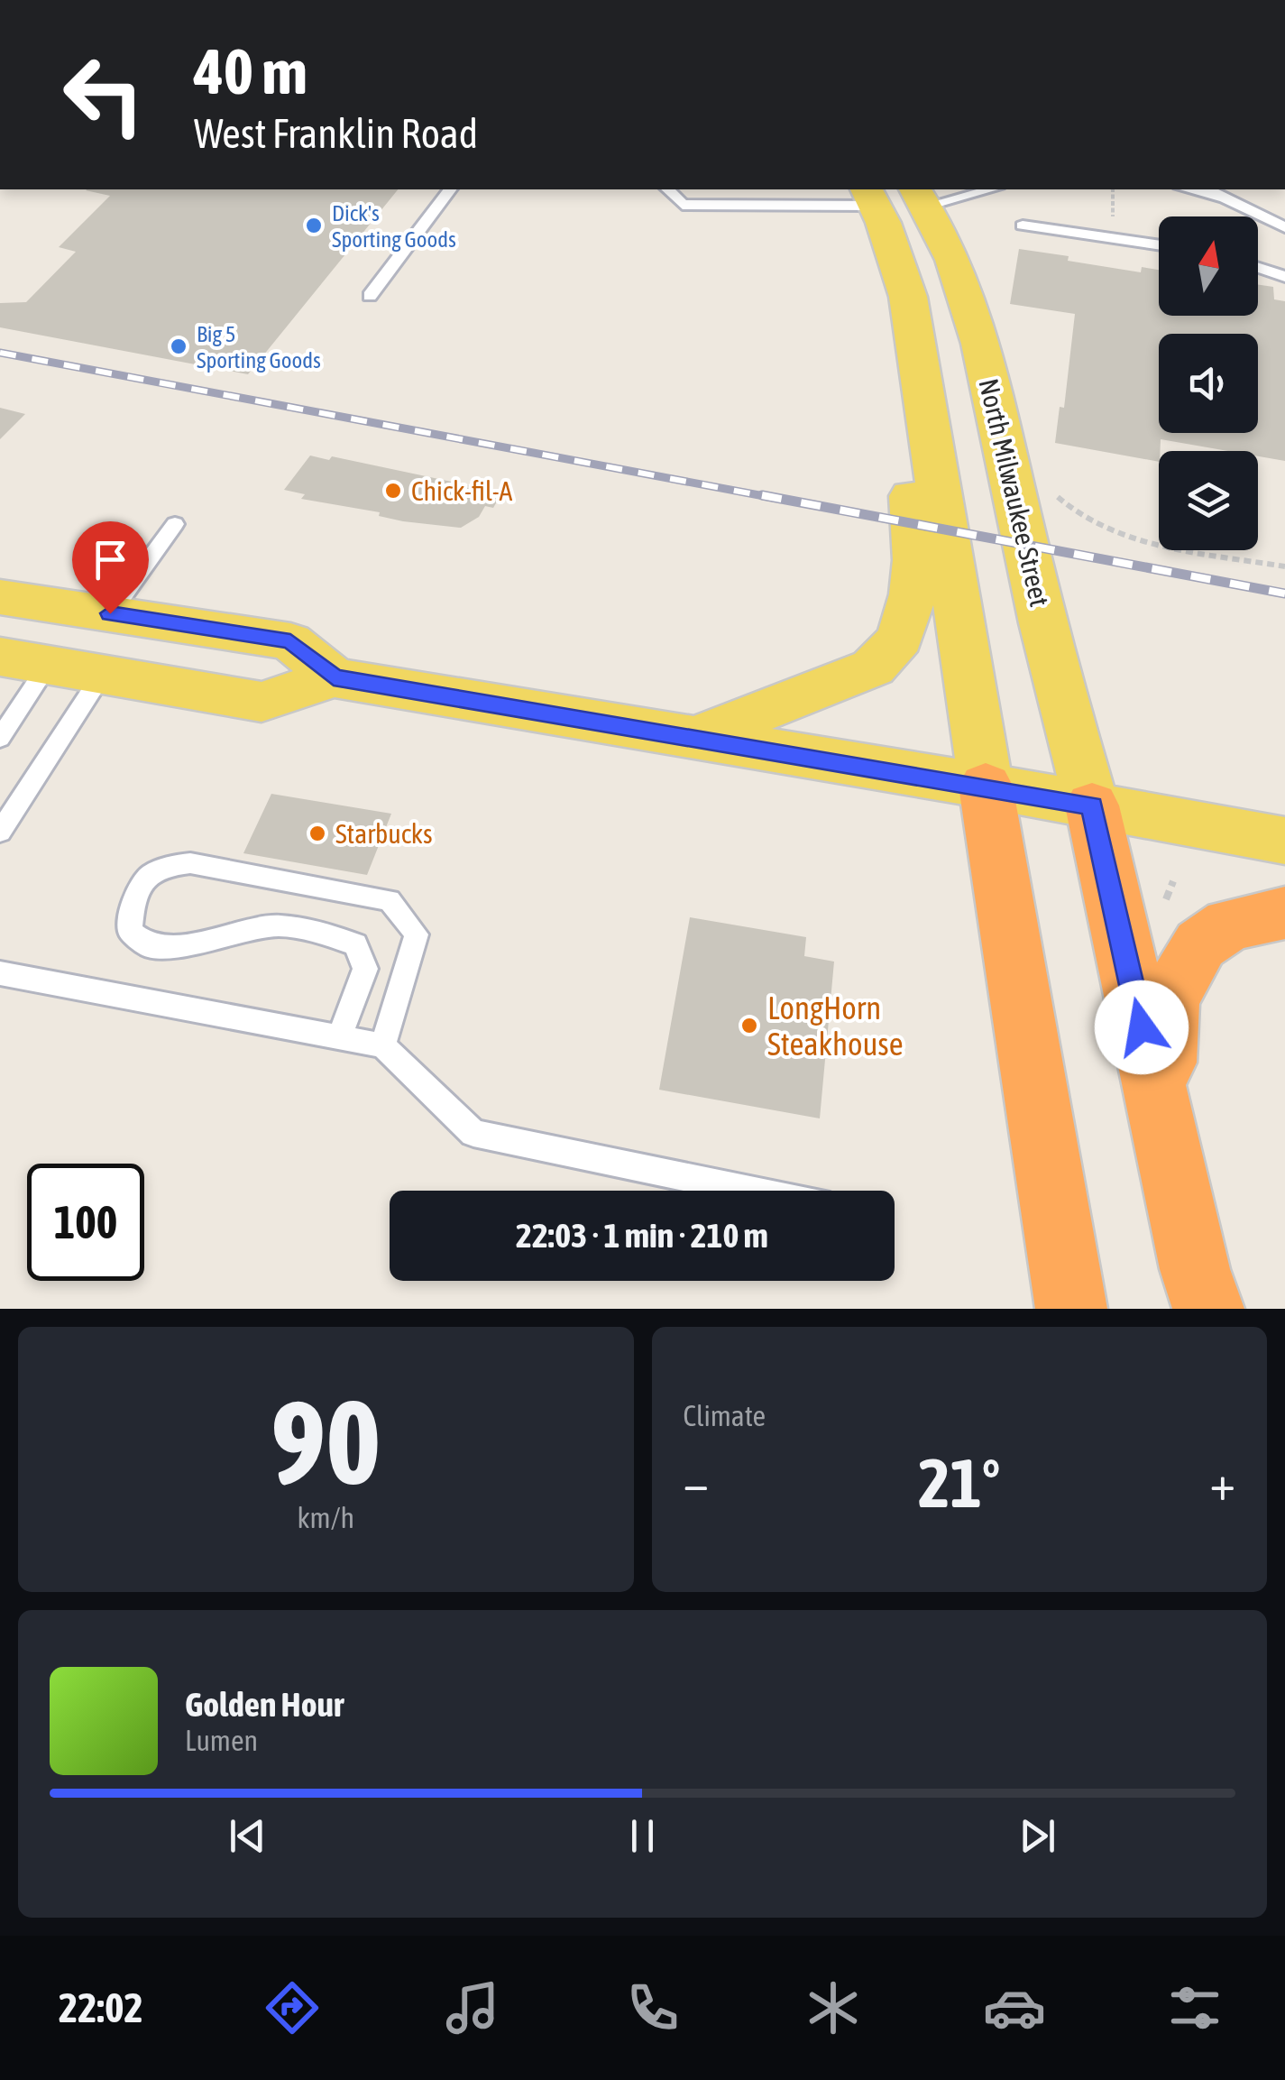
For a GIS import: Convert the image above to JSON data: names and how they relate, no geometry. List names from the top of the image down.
{
  "streets": {
    "main road": ["North Milwaukee Street"]
  },
  "places": [
    "Dick's Sporting Goods",
    "Big 5 Sporting Goods",
    "Chick-fil-A",
    "Starbucks",
    "LongHorn Steakhouse"
  ],
  "north": "top",
  "page": {
    "turn": ["40 m", "West Franklin Road"],
    "limit": "100",
    "trip": "22:03 · 1 min · 210 m",
    "tile": [
      ["90", "km/h"],
      "Climate"
    ],
    "heat": ["−", "21°", "+"],
    "song": ["Golden Hour", "Lumen"],
    "tabs": "22:02"
  }
}
